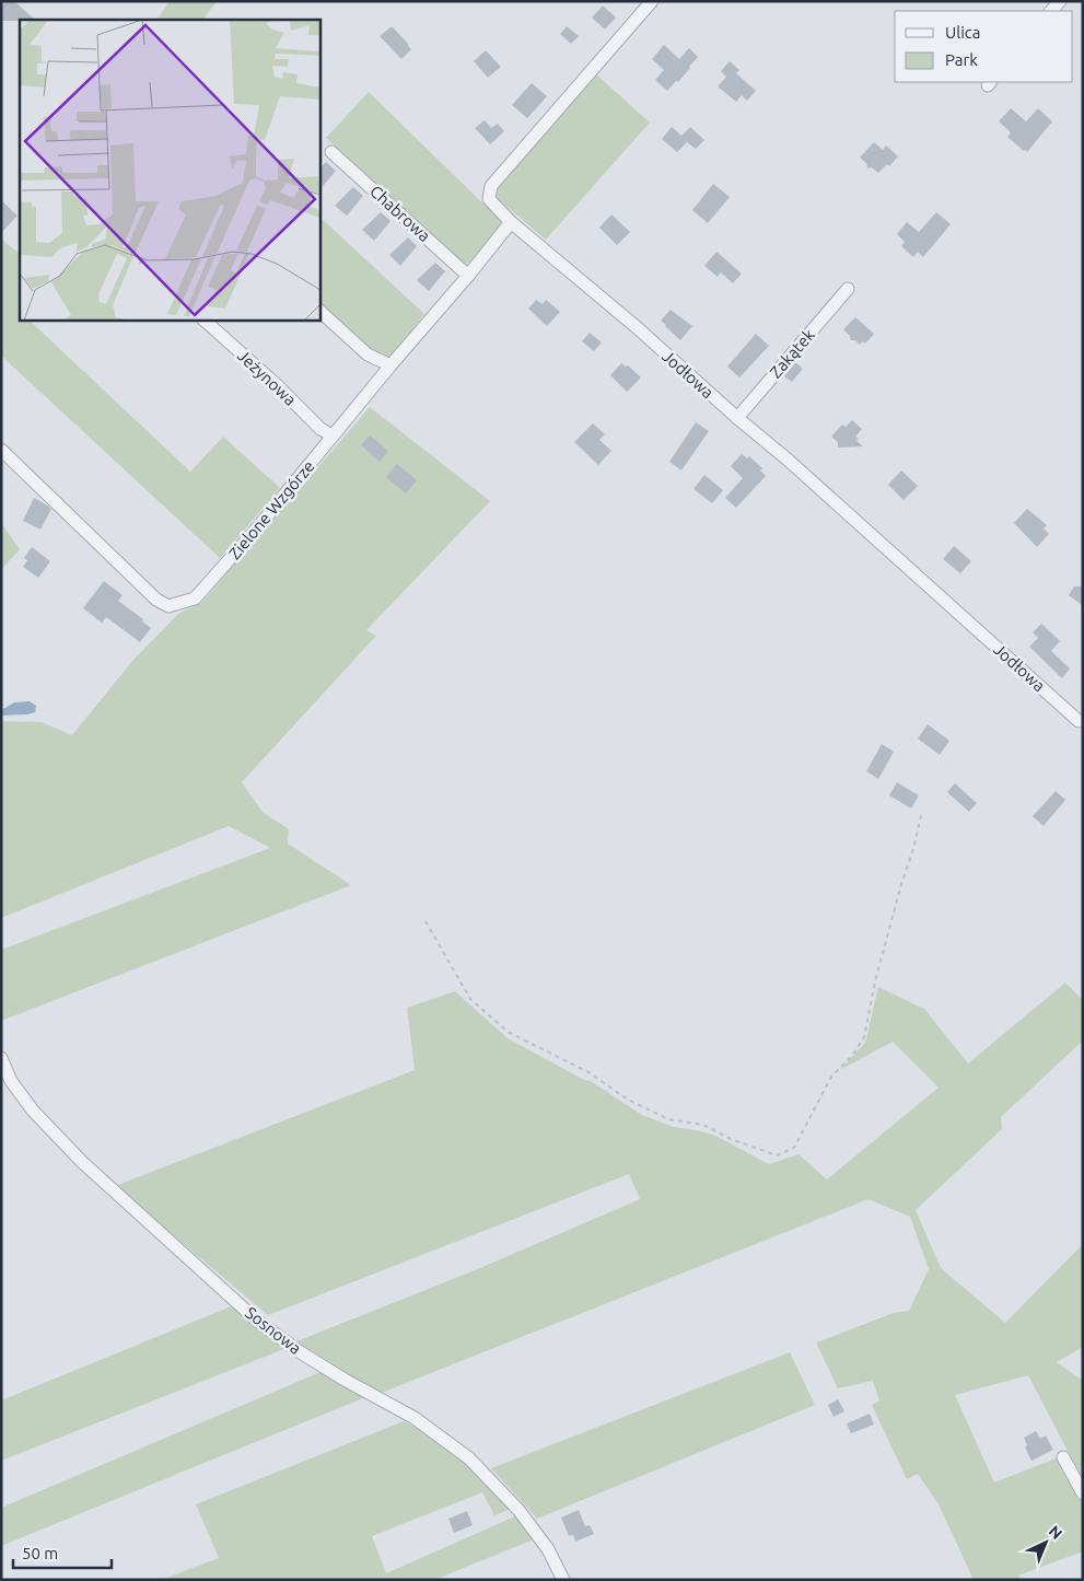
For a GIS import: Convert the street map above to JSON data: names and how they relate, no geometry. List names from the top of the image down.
{
  "streets": {
    "street": [
      "Chabrowa",
      "Zakątek",
      "Jodłowa",
      "Jeżynowa",
      "Zielone Wzgórze",
      "Sosnowa"
    ]
  },
  "crossings": [
    ["Chabrowa", "Zielone Wzgórze"],
    ["Zakątek", "Jodłowa"],
    ["Jodłowa", "Zielone Wzgórze"],
    ["Jeżynowa", "Zielone Wzgórze"]
  ],
  "legend": ["Ulica", "Park"],
  "scale_bar": "50 m",
  "north": "top right"
}
